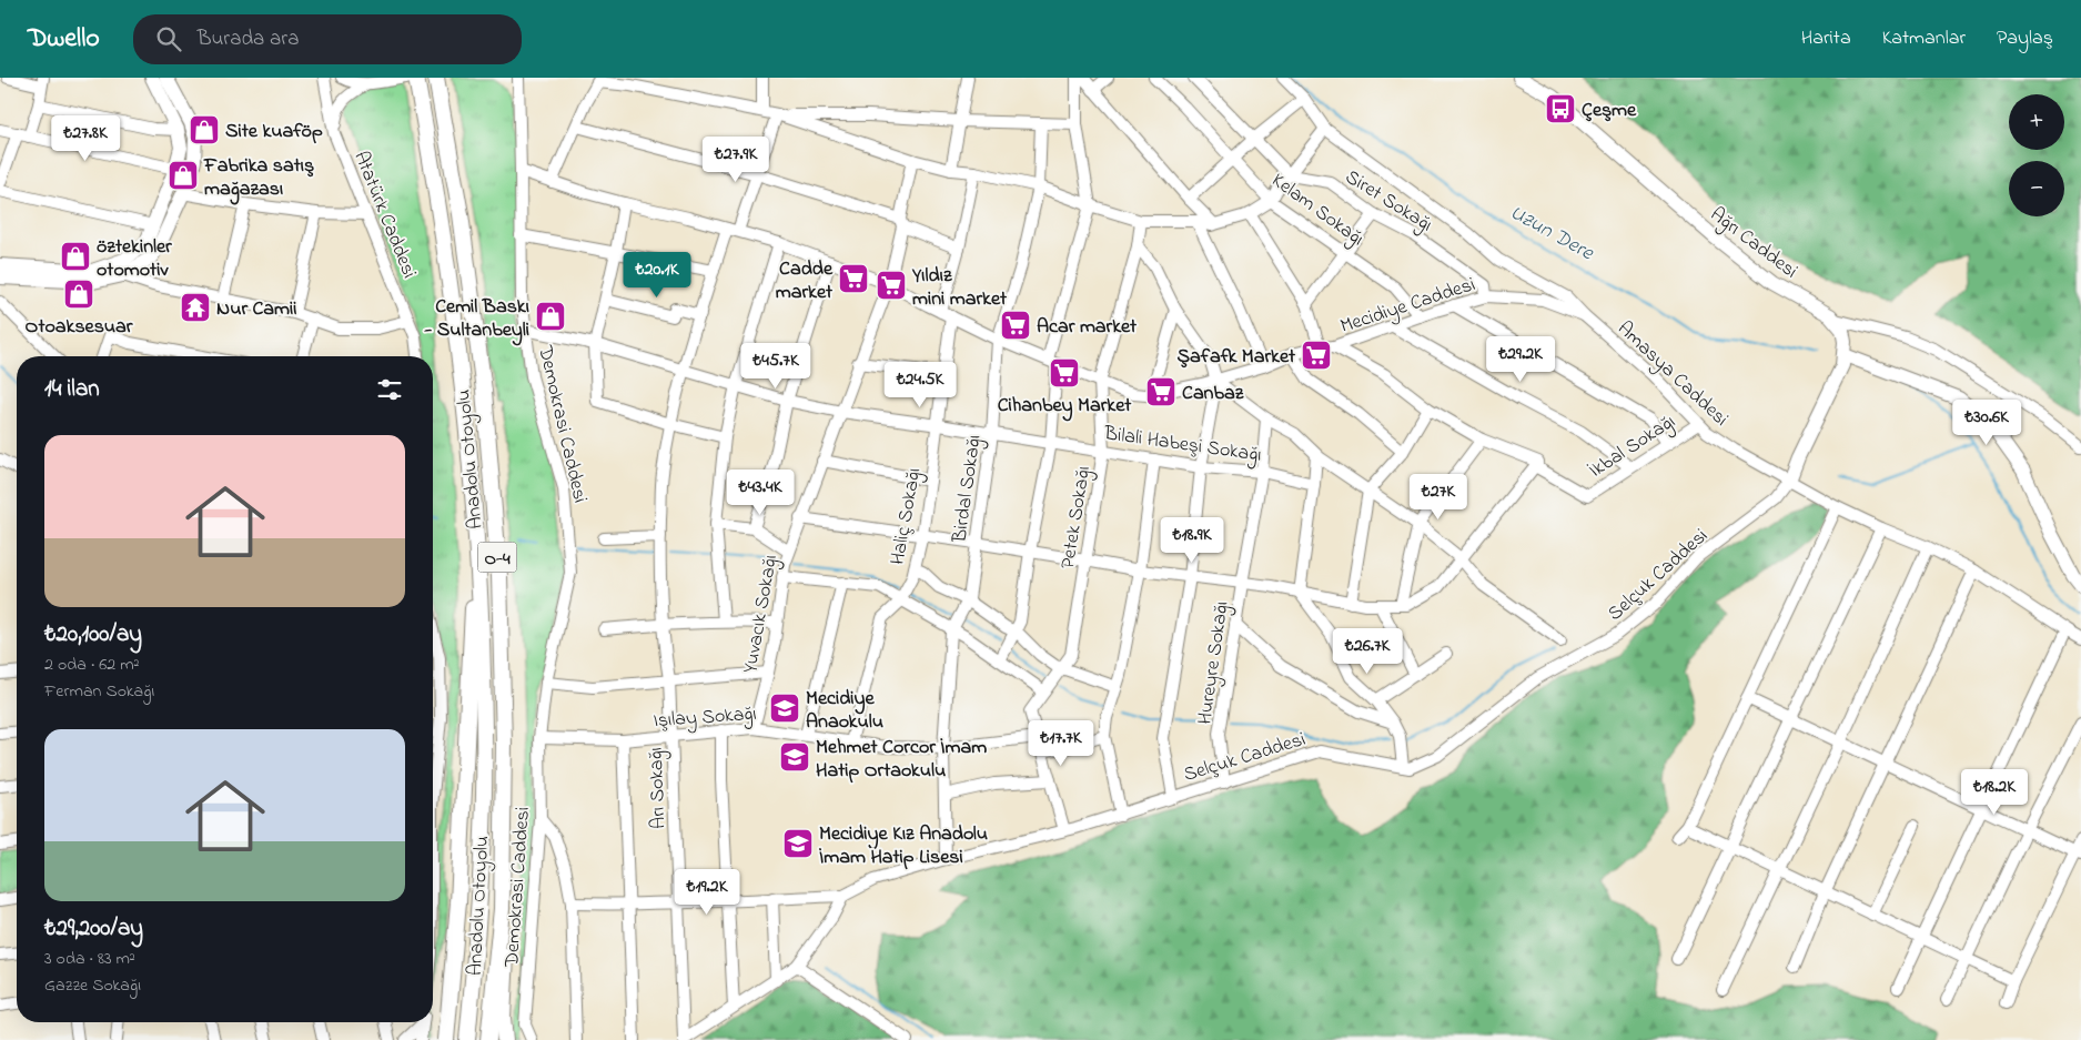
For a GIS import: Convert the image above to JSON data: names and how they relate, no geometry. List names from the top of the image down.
{
  "streets": {
    "highway": ["Anadolu Otoyolu", "O-4"],
    "main road": ["Ağrı Caddesi"],
    "street": [
      "Siret Sokağı",
      "Kelam Sokağı",
      "Atatürk Caddesi",
      "Mecidiye Caddesi",
      "Amasya Caddesi",
      "Demokrasi Caddesi",
      "Bilali Habeşi Sokağı",
      "İkbal Sokağı",
      "Birdal Sokağı",
      "Haliç Sokağı",
      "Petek Sokağı",
      "Selçuk Caddesi",
      "Yuvacık Sokağı",
      "Hureyre Sokağı",
      "Işılay Sokağı",
      "Arı Sokağı"
    ]
  },
  "crossings": [
    ["Siret Sokağı", "Mecidiye Caddesi"],
    ["Kelam Sokağı", "Mecidiye Caddesi"],
    ["Mecidiye Caddesi", "Amasya Caddesi"],
    ["Mecidiye Caddesi", "Demokrasi Caddesi"],
    ["Mecidiye Caddesi", "İkbal Sokağı"],
    ["Mecidiye Caddesi", "Birdal Sokağı"],
    ["Mecidiye Caddesi", "Haliç Sokağı"],
    ["Mecidiye Caddesi", "Petek Sokağı"],
    ["Mecidiye Caddesi", "Yuvacık Sokağı"],
    ["Mecidiye Caddesi", "Arı Sokağı"],
    ["Amasya Caddesi", "İkbal Sokağı"],
    ["Amasya Caddesi", "Selçuk Caddesi"],
    ["Demokrasi Caddesi", "Bilali Habeşi Sokağı"],
    ["Demokrasi Caddesi", "Işılay Sokağı"],
    ["Bilali Habeşi Sokağı", "Birdal Sokağı"],
    ["Bilali Habeşi Sokağı", "Haliç Sokağı"],
    ["Bilali Habeşi Sokağı", "Petek Sokağı"],
    ["Bilali Habeşi Sokağı", "Yuvacık Sokağı"],
    ["Bilali Habeşi Sokağı", "Hureyre Sokağı"],
    ["Bilali Habeşi Sokağı", "Arı Sokağı"],
    ["Birdal Sokağı", "Selçuk Caddesi"],
    ["Birdal Sokağı", "Işılay Sokağı"],
    ["Haliç Sokağı", "Işılay Sokağı"],
    ["Petek Sokağı", "Işılay Sokağı"],
    ["Selçuk Caddesi", "Hureyre Sokağı"],
    ["Yuvacık Sokağı", "Işılay Sokağı"],
    ["Işılay Sokağı", "Arı Sokağı"]
  ],
  "water": ["Uzun Dere"],
  "places": {
    "bus stop": ["Çeşme"],
    "shop": [
      "Site kuaföp",
      "Fabrika satış mağazası",
      "öztekinler otomotiv",
      "Otoaksesuar",
      "Cemil Baskı - Sultanbeyli"
    ],
    "supermarket": [
      "Cadde market",
      "Yıldız mini market",
      "Acar market",
      "Şafafk Market",
      "Cihanbey Market",
      "Canbaz"
    ],
    "temple": ["Nur Camii"],
    "school or university": ["Mecidiye Anaokulu", "Mehmet Corcor İmam Hatip Ortaokulu", "Mecidiye Kız Anadolu İmam Hatip Lisesi"]
  },
  "page": {
    "header": "Dwello",
    "search": "Burada ara",
    "nav": ["Harita", "Katmanlar", "Paylaş"],
    "map_buttons": ["+", "−"],
    "price": [
      "₺27.8K",
      "₺27.9K",
      "₺20.1K",
      "₺29.2K",
      "₺45.7K",
      "₺24.5K",
      "₺30.6K",
      "₺43.4K",
      "₺27K",
      "₺18.9K",
      "₺26.7K",
      "₺17.7K",
      "₺18.2K",
      "₺19.2K"
    ],
    "heading": "14 ilan",
    "list": [
      {
        "name": "₺20,100/ay",
        "note": "2 oda · 62 m² · Ferman Sokağı"
      },
      {
        "name": "₺29,200/ay",
        "note": "3 oda · 83 m² · Gazze Sokağı"
      }
    ]
  }
}
